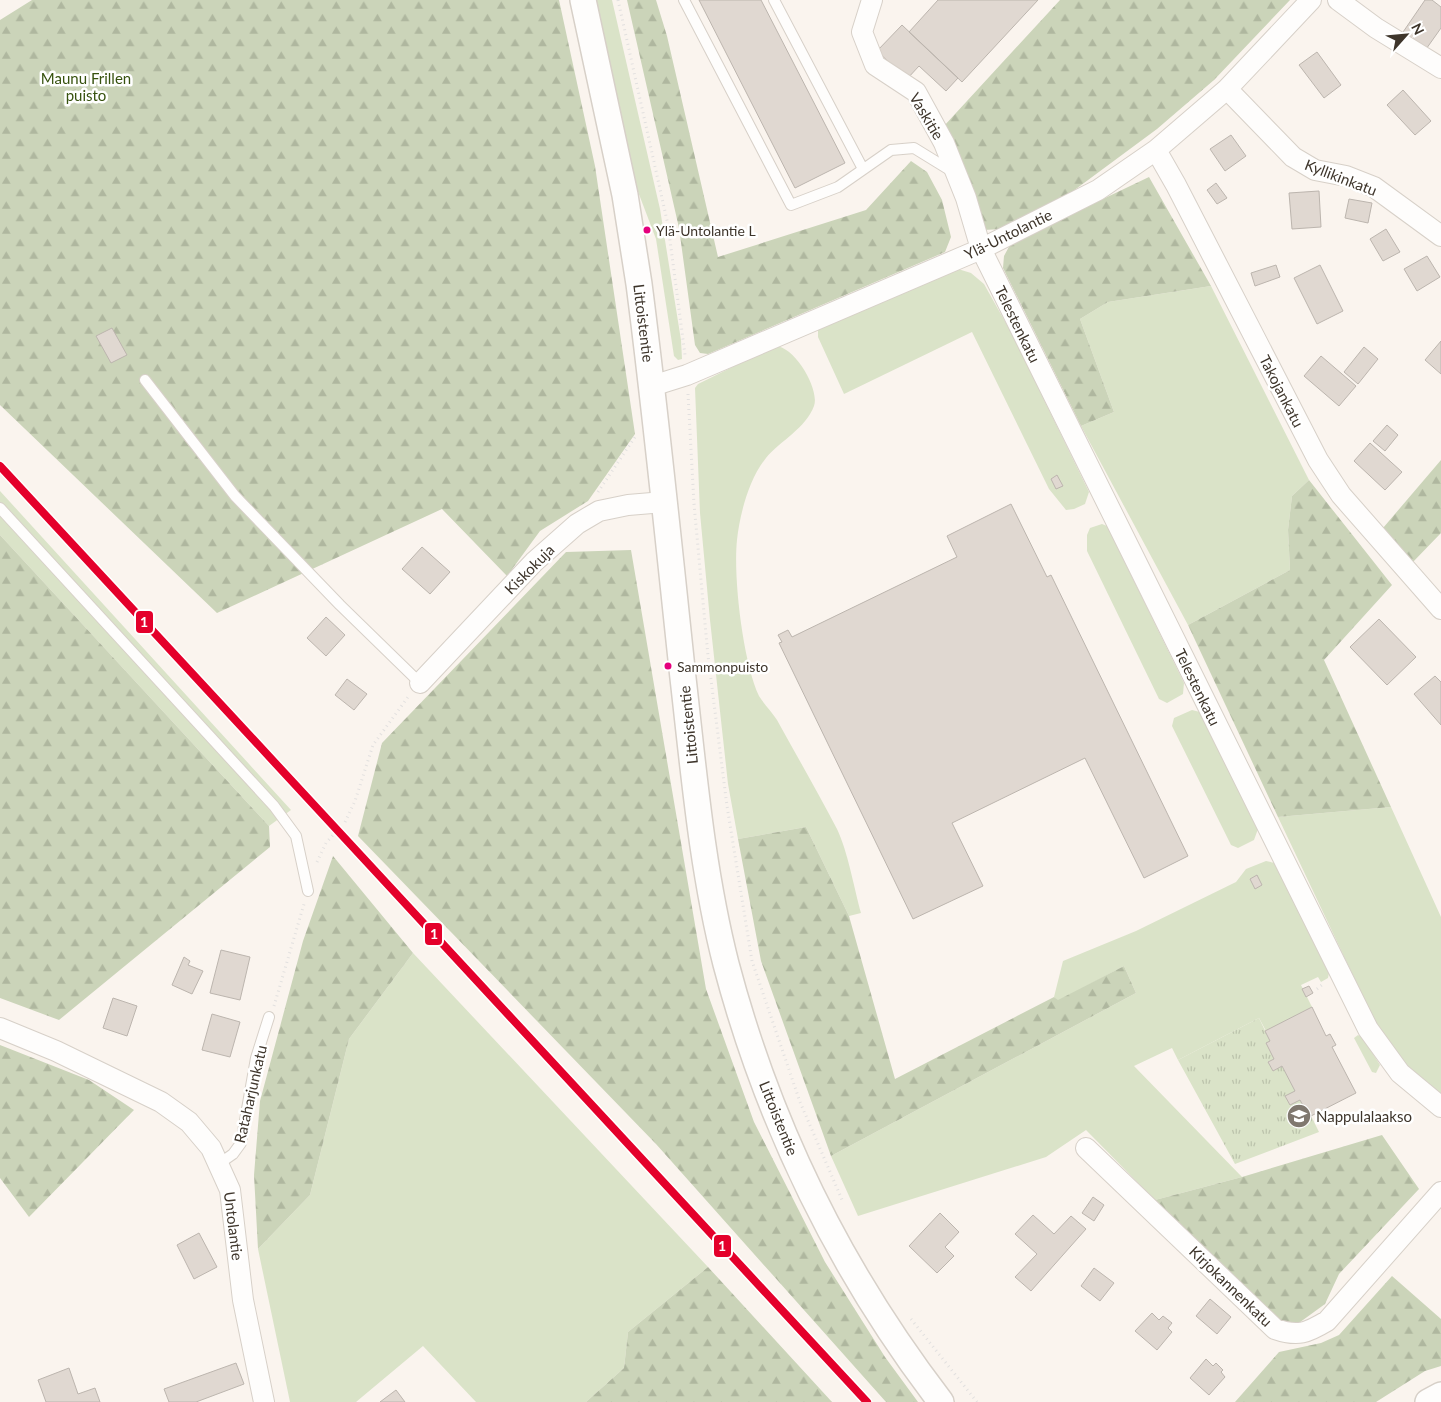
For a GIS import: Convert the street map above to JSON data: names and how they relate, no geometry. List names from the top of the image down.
{
  "streets": {
    "street": [
      "Vaskitie",
      "Kyllikinkatu",
      "Ylä-Untolantie",
      "Littoistentie",
      "Telestenkatu",
      "Takojankatu",
      "Kiskokuja",
      "Untolantie",
      "Kirjokannenkatu"
    ],
    "lane": ["Rataharjunkatu"]
  },
  "crossings": [
    ["Vaskitie", "Ylä-Untolantie"],
    ["Vaskitie", "Telestenkatu"],
    ["Kyllikinkatu", "Ylä-Untolantie"],
    ["Ylä-Untolantie", "Littoistentie"],
    ["Ylä-Untolantie", "Telestenkatu"],
    ["Ylä-Untolantie", "Takojankatu"],
    ["Littoistentie", "Kiskokuja"],
    ["Rataharjunkatu", "Untolantie"]
  ],
  "parks": ["Maunu Frillen puisto"],
  "places": {
    "other": ["Ylä-Untolantie L", "Sammonpuisto"],
    "school or university": ["Nappulalaakso"]
  },
  "lines": ["transit line 1"],
  "north": "top right"
}
